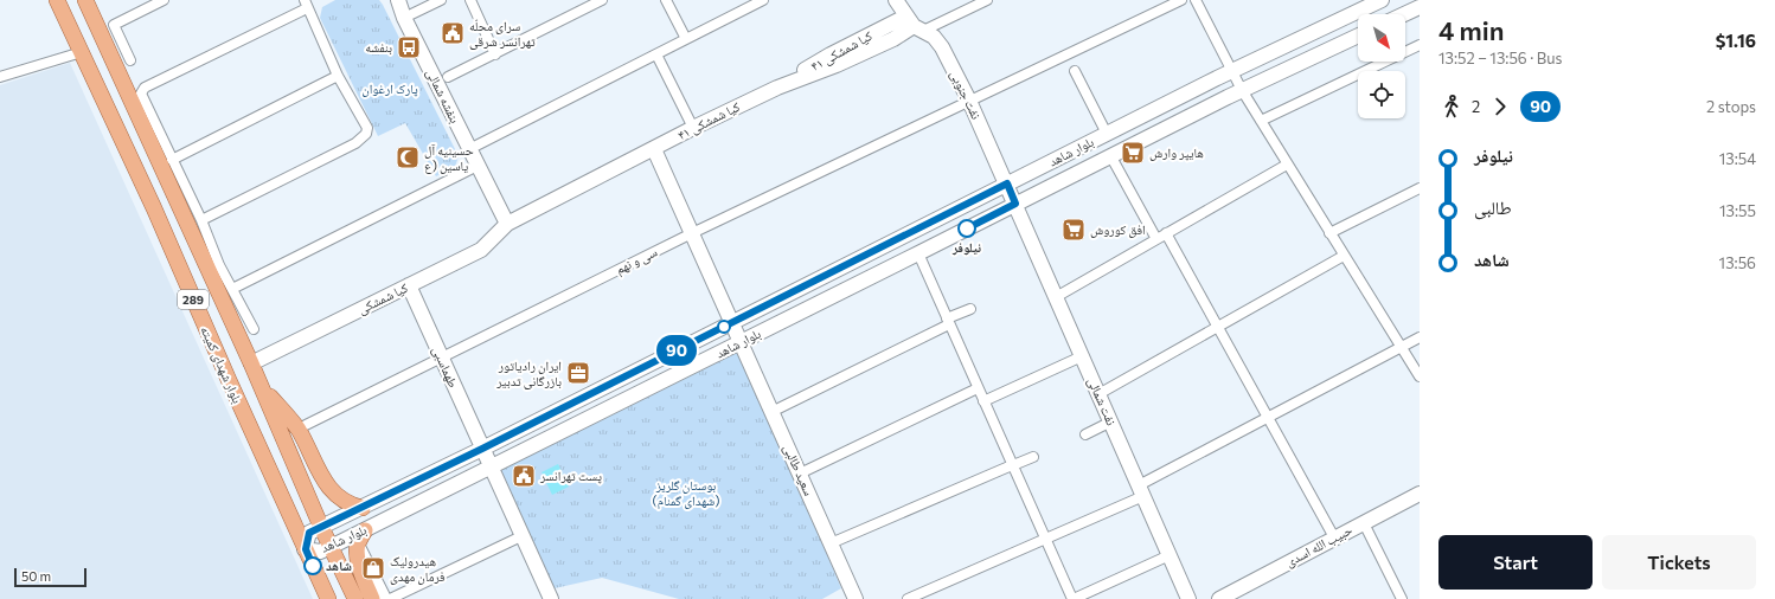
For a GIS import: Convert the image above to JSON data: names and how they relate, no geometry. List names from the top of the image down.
{
  "streets": {
    "main road": ["289", "بلوار شهدای کمیته"],
    "street": [
      "کیا شمشکی ۴۱",
      "نفت جنوبی",
      "بنفشه شمالی",
      "۴۱ کیا شمشکی",
      "بلوار شاهد",
      "سی و نهم",
      "کیا شمشکی",
      "طهماسبی",
      "نفت شمالی",
      "سعید طالبی",
      "حبیب الله اسدی"
    ]
  },
  "crossings": [
    ["کیا شمشکی ۴۱", "نفت جنوبی"],
    ["کیا شمشکی ۴۱", "۴۱ کیا شمشکی"],
    ["نفت جنوبی", "بلوار شاهد"],
    ["نفت جنوبی", "سی و نهم"],
    ["نفت جنوبی", "نفت شمالی"],
    ["بنفشه شمالی", "۴۱ کیا شمشکی"],
    ["بنفشه شمالی", "کیا شمشکی"],
    ["۴۱ کیا شمشکی", "کیا شمشکی"],
    ["۴۱ کیا شمشکی", "سعید طالبی"],
    ["بلوار شاهد", "بلوار شهدای کمیته"],
    ["بلوار شاهد", "طهماسبی"],
    ["بلوار شاهد", "نفت شمالی"],
    ["بلوار شاهد", "سعید طالبی"],
    ["سی و نهم", "طهماسبی"],
    ["سی و نهم", "سعید طالبی"],
    ["کیا شمشکی", "بلوار شهدای کمیته"],
    ["کیا شمشکی", "طهماسبی"]
  ],
  "parks": ["پارک ارغوان", "بوستان گلریز (شهدای گمنام)"],
  "places": {
    "public building": ["سرای محلّه تهرانسر شرقی", "پست تهرانسر"],
    "bus stop": ["بنفشه"],
    "supermarket": ["هایپر وارش", "افق کوروش"],
    "mosque": ["حسینیه آل یاسین (ع"],
    "other": ["نیلوفر", "شاهد"],
    "office": ["ایران رادیاتور بازرگانی تدبیر"],
    "shop": ["هیدرولیک فرمان مهدی"]
  },
  "lines": ["bus line 90"],
  "scale_bar": "50 m",
  "north": "bottom right",
  "page": {
    "on_map": "90",
    "heading": ["4 min", "13:52 – 13:56 · Bus", "$1.16"],
    "legs": ["2", "90", "2 stops"],
    "list": [
      {
        "name": "نیلوفر",
        "value": "13:54"
      },
      {
        "name": "طالبی",
        "value": "13:55"
      },
      {
        "name": "شاهد",
        "value": "13:56"
      }
    ],
    "buttons": ["Start", "Tickets"],
    "scale": "50 m"
  }
}
